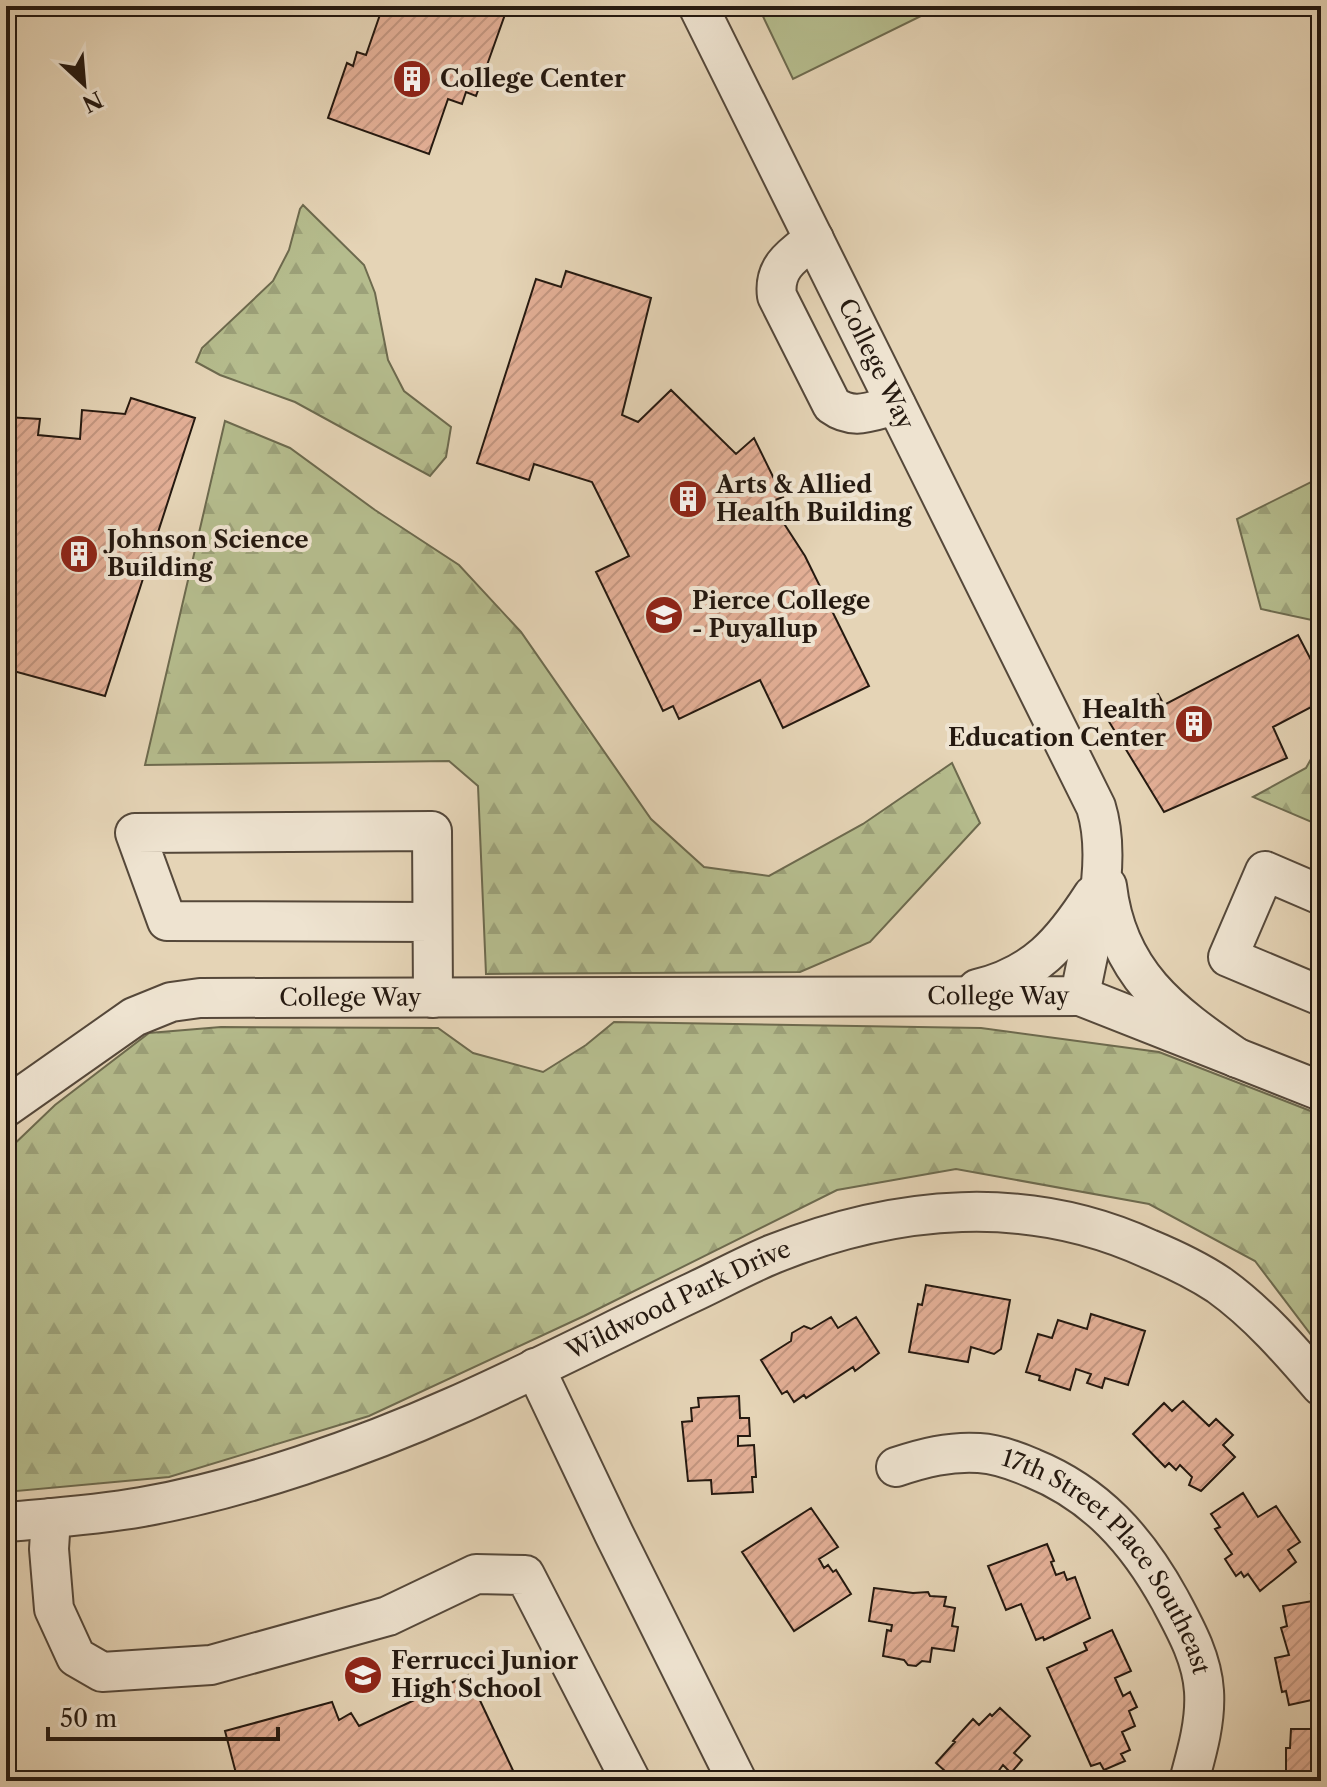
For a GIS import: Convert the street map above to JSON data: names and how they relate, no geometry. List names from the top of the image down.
{
  "streets": {
    "street": ["College Way", "Wildwood Park Drive", "17th Street Place Southeast"]
  },
  "places": {
    "building": [
      "College Center",
      "Arts & Allied Health Building",
      "Johnson Science Building",
      "Health Education Center"
    ],
    "school or university": ["Pierce College - Puyallup", "Ferrucci Junior High School"]
  },
  "scale_bar": "50 m",
  "north": "bottom right"
}
